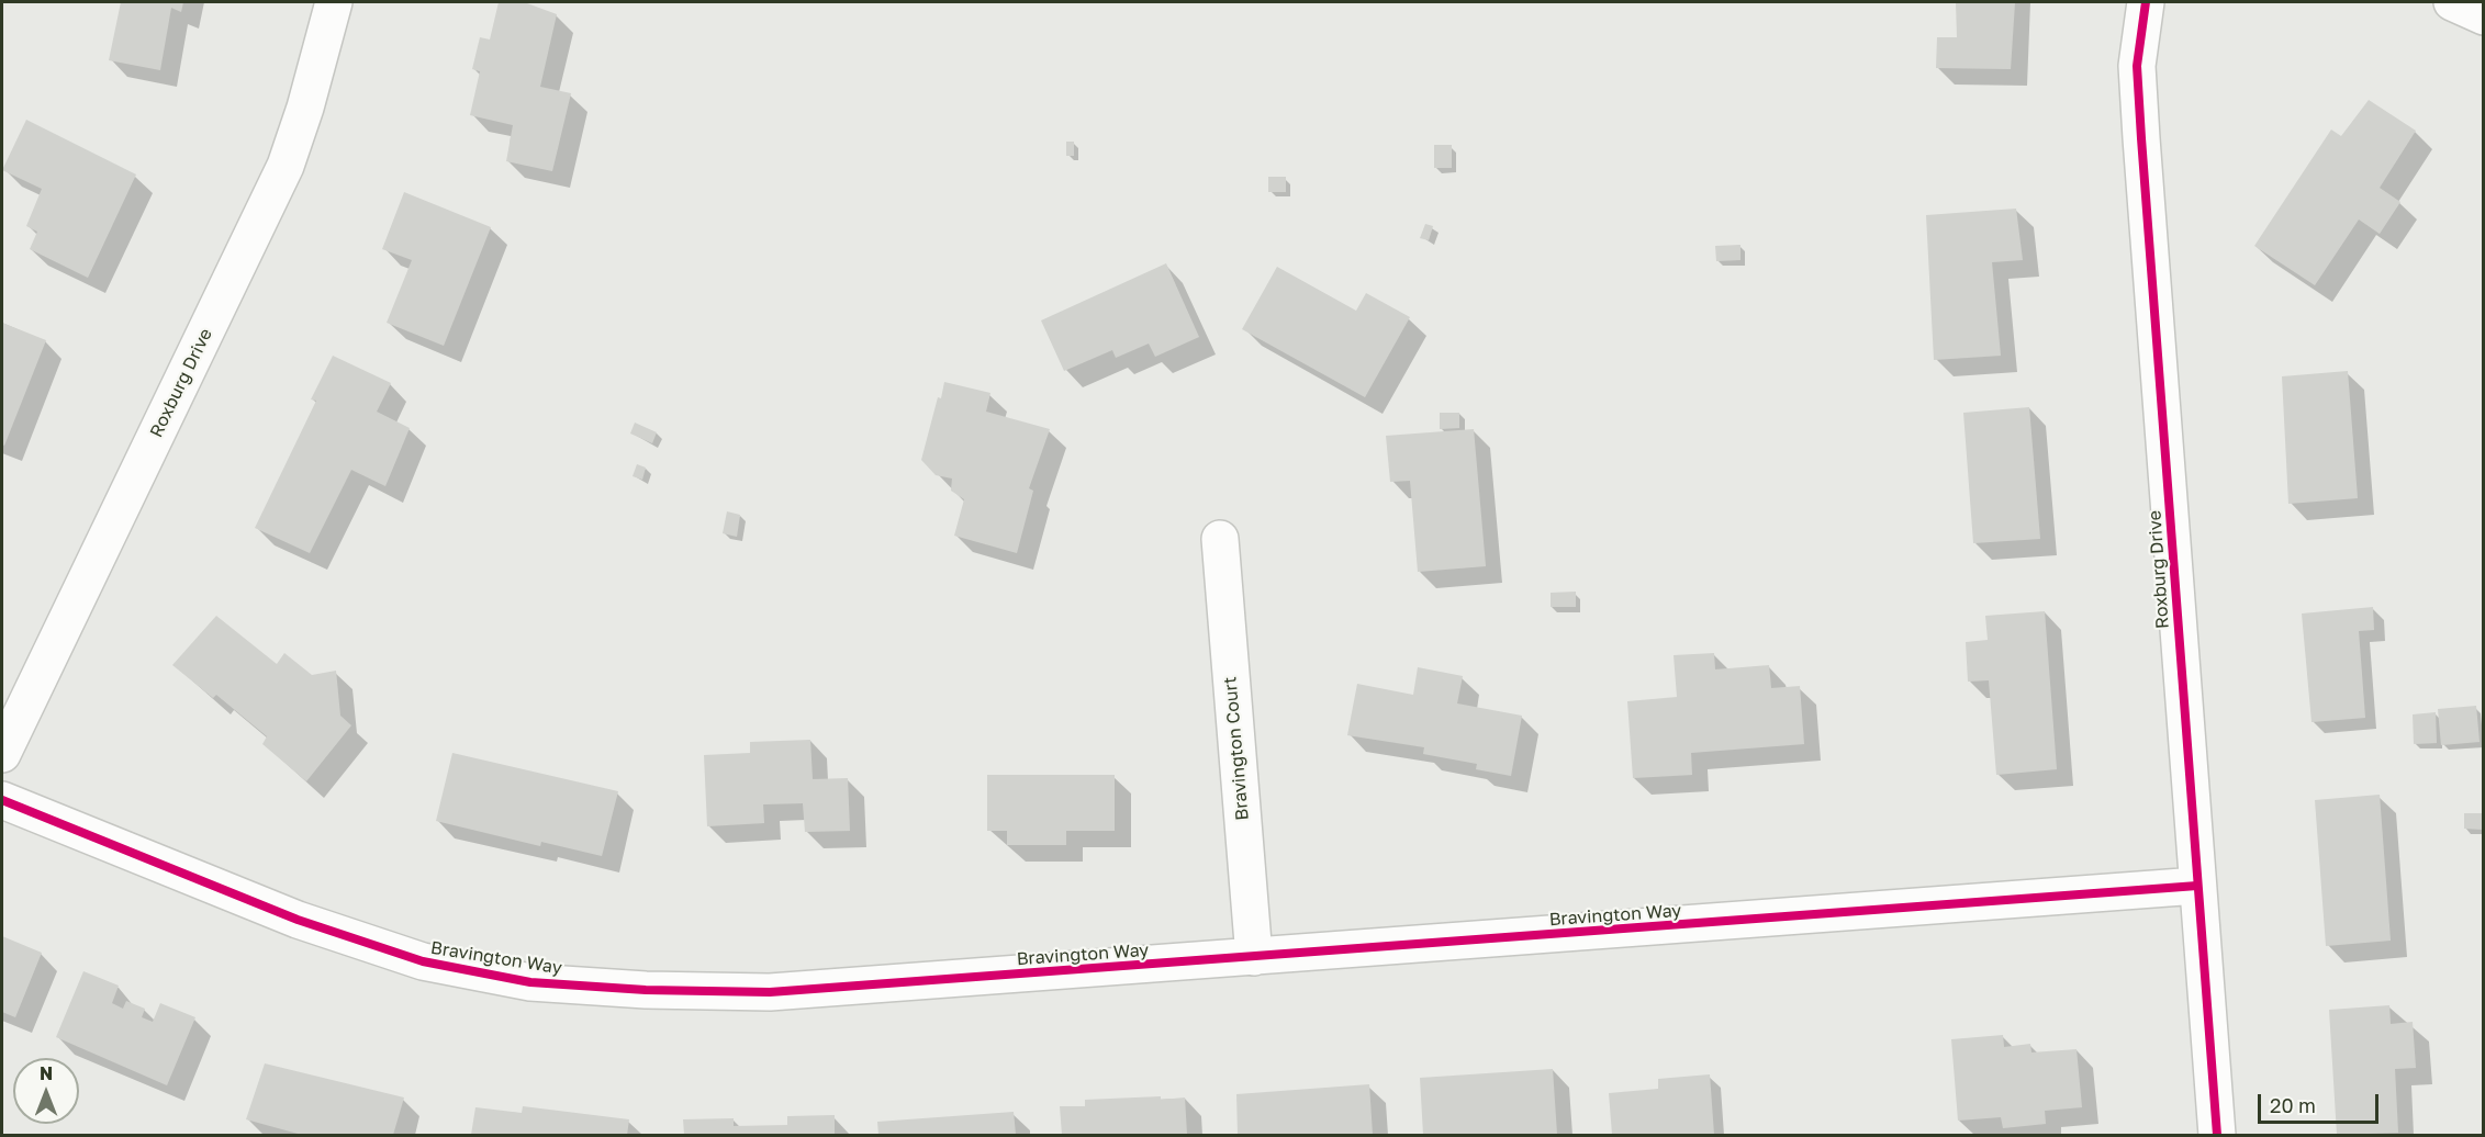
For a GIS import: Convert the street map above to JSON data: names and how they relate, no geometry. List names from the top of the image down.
{
  "streets": {
    "street": ["Roxburg Drive", "Bravington Court", "Bravington Way"]
  },
  "crossings": [
    ["Roxburg Drive", "Bravington Way"],
    ["Bravington Court", "Bravington Way"]
  ],
  "scale_bar": "20 m",
  "north": "top"
}
